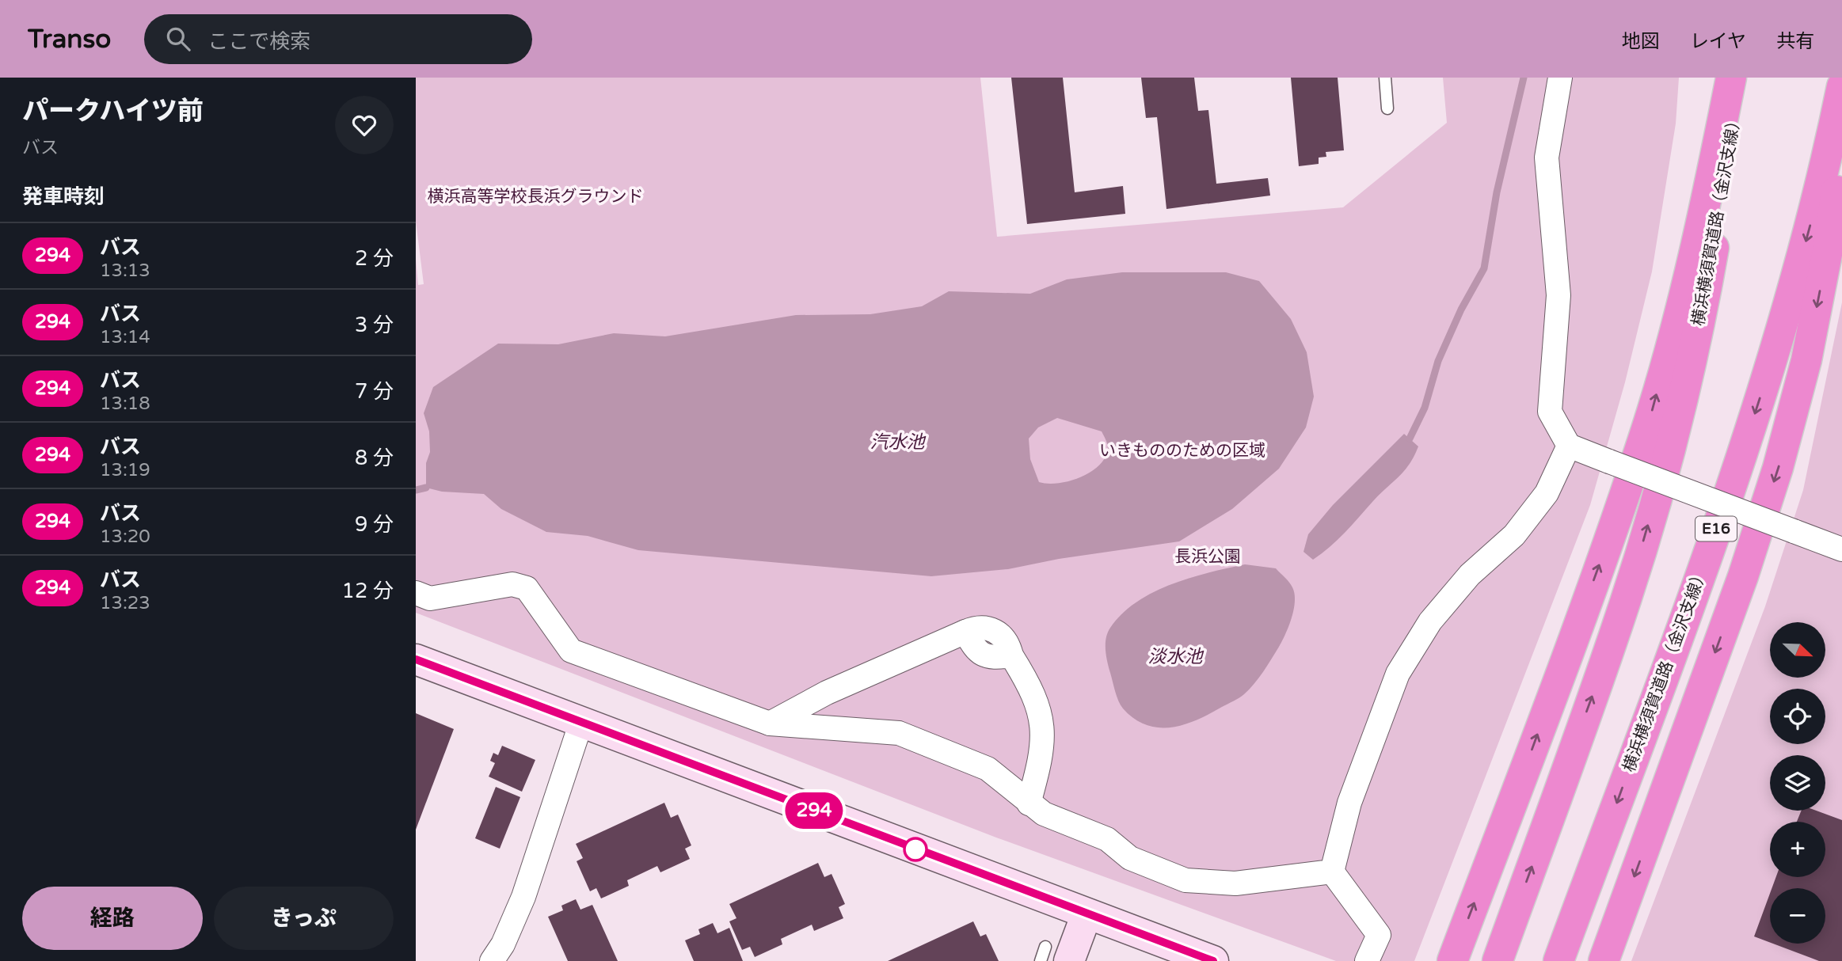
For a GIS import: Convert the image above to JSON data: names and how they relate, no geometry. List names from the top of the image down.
{
  "streets": {
    "highway": ["横浜横須賀道路（金沢支線）", "E16"]
  },
  "water": ["汽水池", "淡水池"],
  "parks": ["横浜高等学校長浜グラウンド", "いきもののための区域", "長浜公園"],
  "lines": ["bus line 294"],
  "north": "bottom right",
  "page": {
    "header": "Transo",
    "search": "ここで検索",
    "nav": ["地図", "レイヤ", "共有"],
    "heading": [
      ["パークハイツ前", "バス"],
      "発車時刻"
    ],
    "on_map": "294",
    "list": [
      {
        "mark": "294",
        "name": "バス",
        "note": "13:13",
        "value": "2 分"
      },
      {
        "mark": "294",
        "name": "バス",
        "note": "13:14",
        "value": "3 分"
      },
      {
        "mark": "294",
        "name": "バス",
        "note": "13:18",
        "value": "7 分"
      },
      {
        "mark": "294",
        "name": "バス",
        "note": "13:19",
        "value": "8 分"
      },
      {
        "mark": "294",
        "name": "バス",
        "note": "13:20",
        "value": "9 分"
      },
      {
        "mark": "294",
        "name": "バス",
        "note": "13:23",
        "value": "12 分"
      }
    ],
    "map_buttons": ["+", "−"],
    "buttons": ["経路", "きっぷ"]
  }
}
